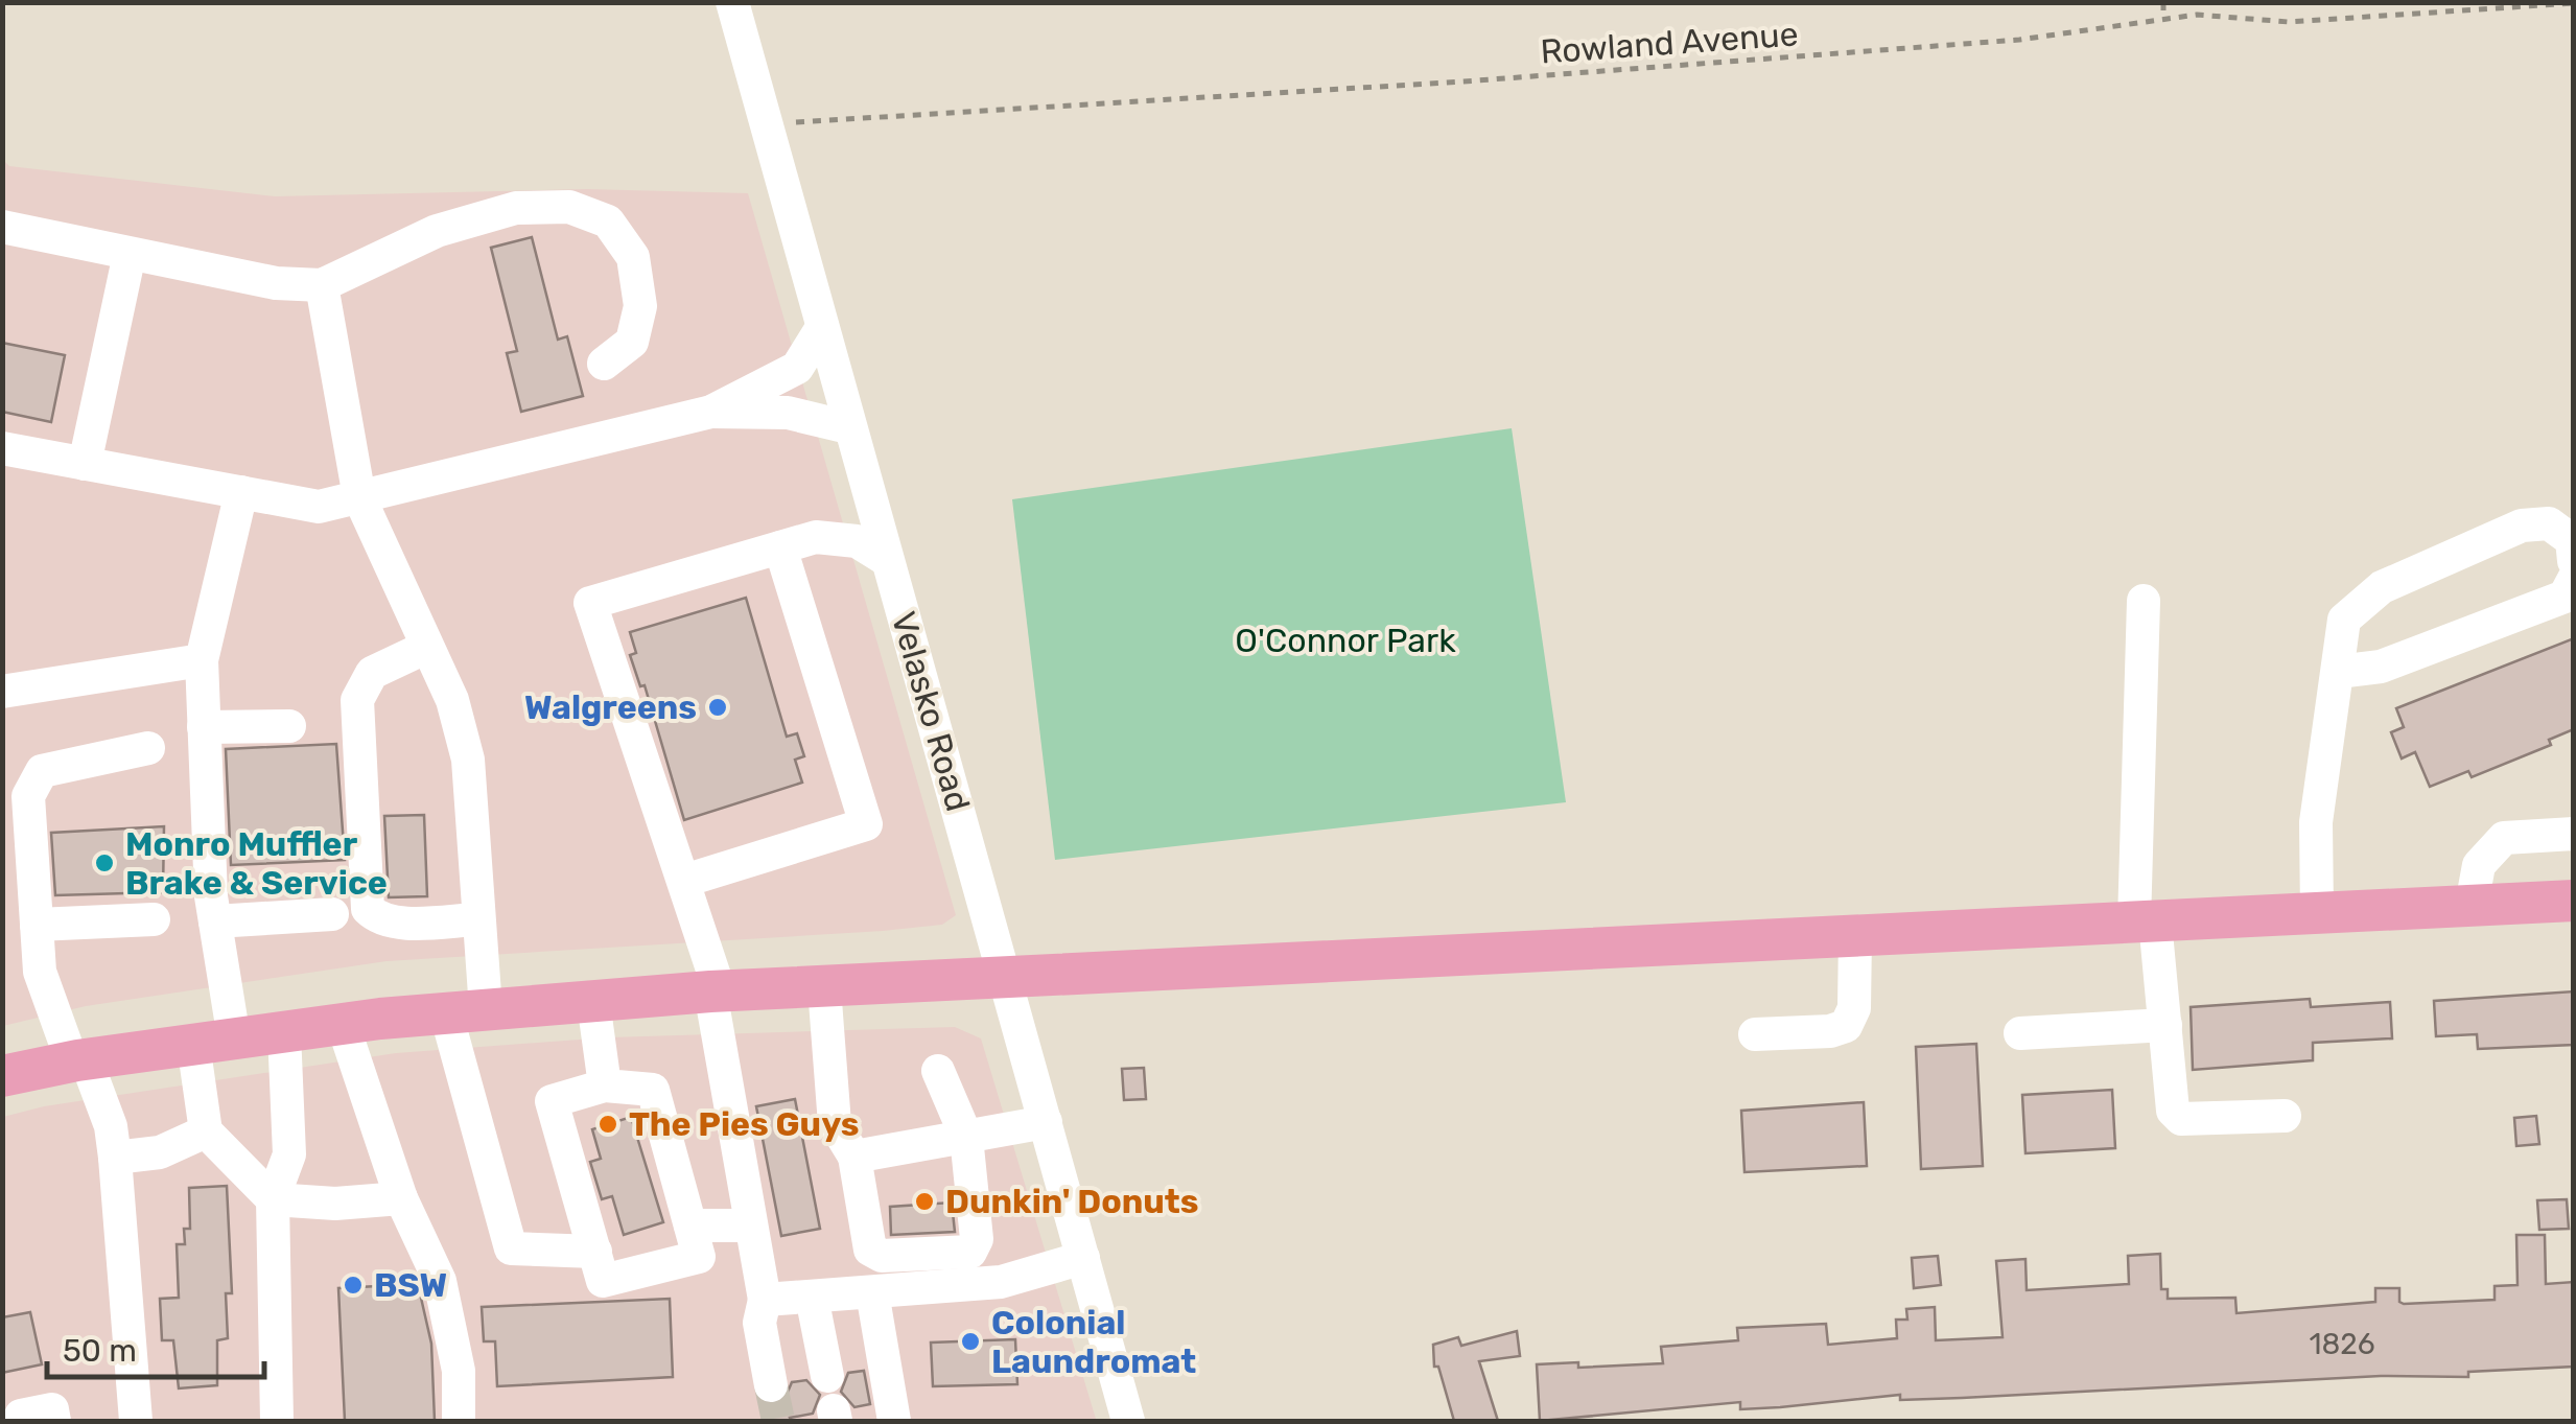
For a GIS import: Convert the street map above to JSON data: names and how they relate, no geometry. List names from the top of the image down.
{
  "streets": {
    "street": ["Velasko Road"],
    "path": ["Rowland Avenue"]
  },
  "crossings": [
    ["Rowland Avenue", "Velasko Road"]
  ],
  "parks": ["O'Connor Park"],
  "places": [
    "Walgreens",
    "Monro Muffler Brake & Service",
    "The Pies Guys",
    "Dunkin' Donuts",
    "BSW",
    "Colonial Laundromat"
  ],
  "house_numbers": ["1826"],
  "scale_bar": "50 m"
}
